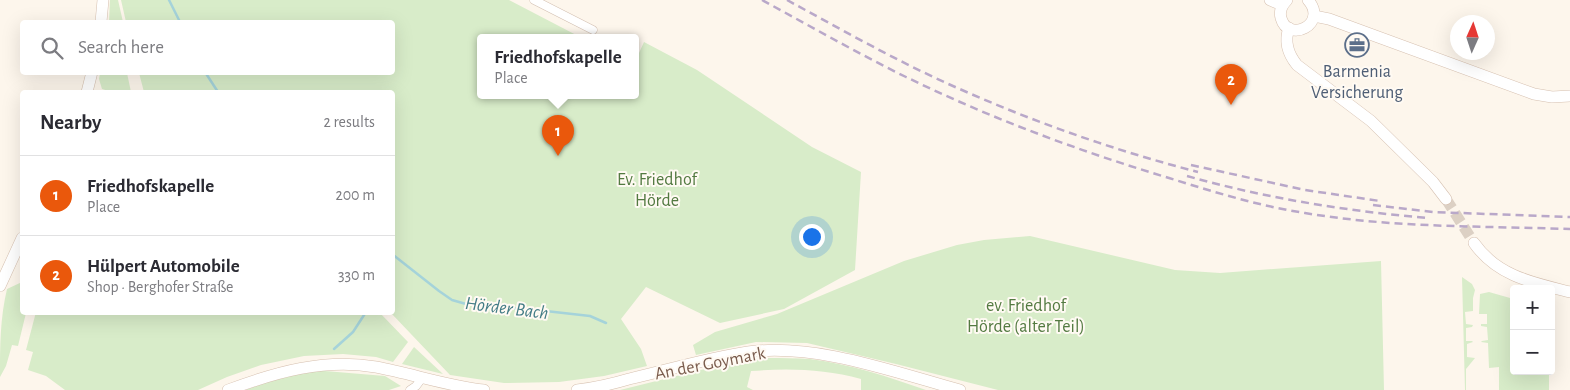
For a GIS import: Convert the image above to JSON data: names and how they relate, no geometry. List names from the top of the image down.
{
  "streets": {
    "main road": ["An der Goymark"]
  },
  "water": ["Hörder Bach"],
  "parks": ["Ev. Friedhof Hörde", "ev. Friedhof Hörde (alter Teil)"],
  "places": {
    "office": ["Barmenia Versicherung"]
  },
  "north": "top",
  "page": {
    "search": "Search here",
    "popup": ["Friedhofskapelle", "Place"],
    "pins": ["2", "1"],
    "heading": ["Nearby", "2 results"],
    "list": [
      {
        "mark": "1",
        "name": "Friedhofskapelle",
        "note": "Place",
        "value": "200 m"
      },
      {
        "mark": "2",
        "name": "Hülpert Automobile",
        "note": "Shop · Berghofer Straße",
        "value": "330 m"
      }
    ],
    "map_buttons": ["+", "−"]
  }
}
